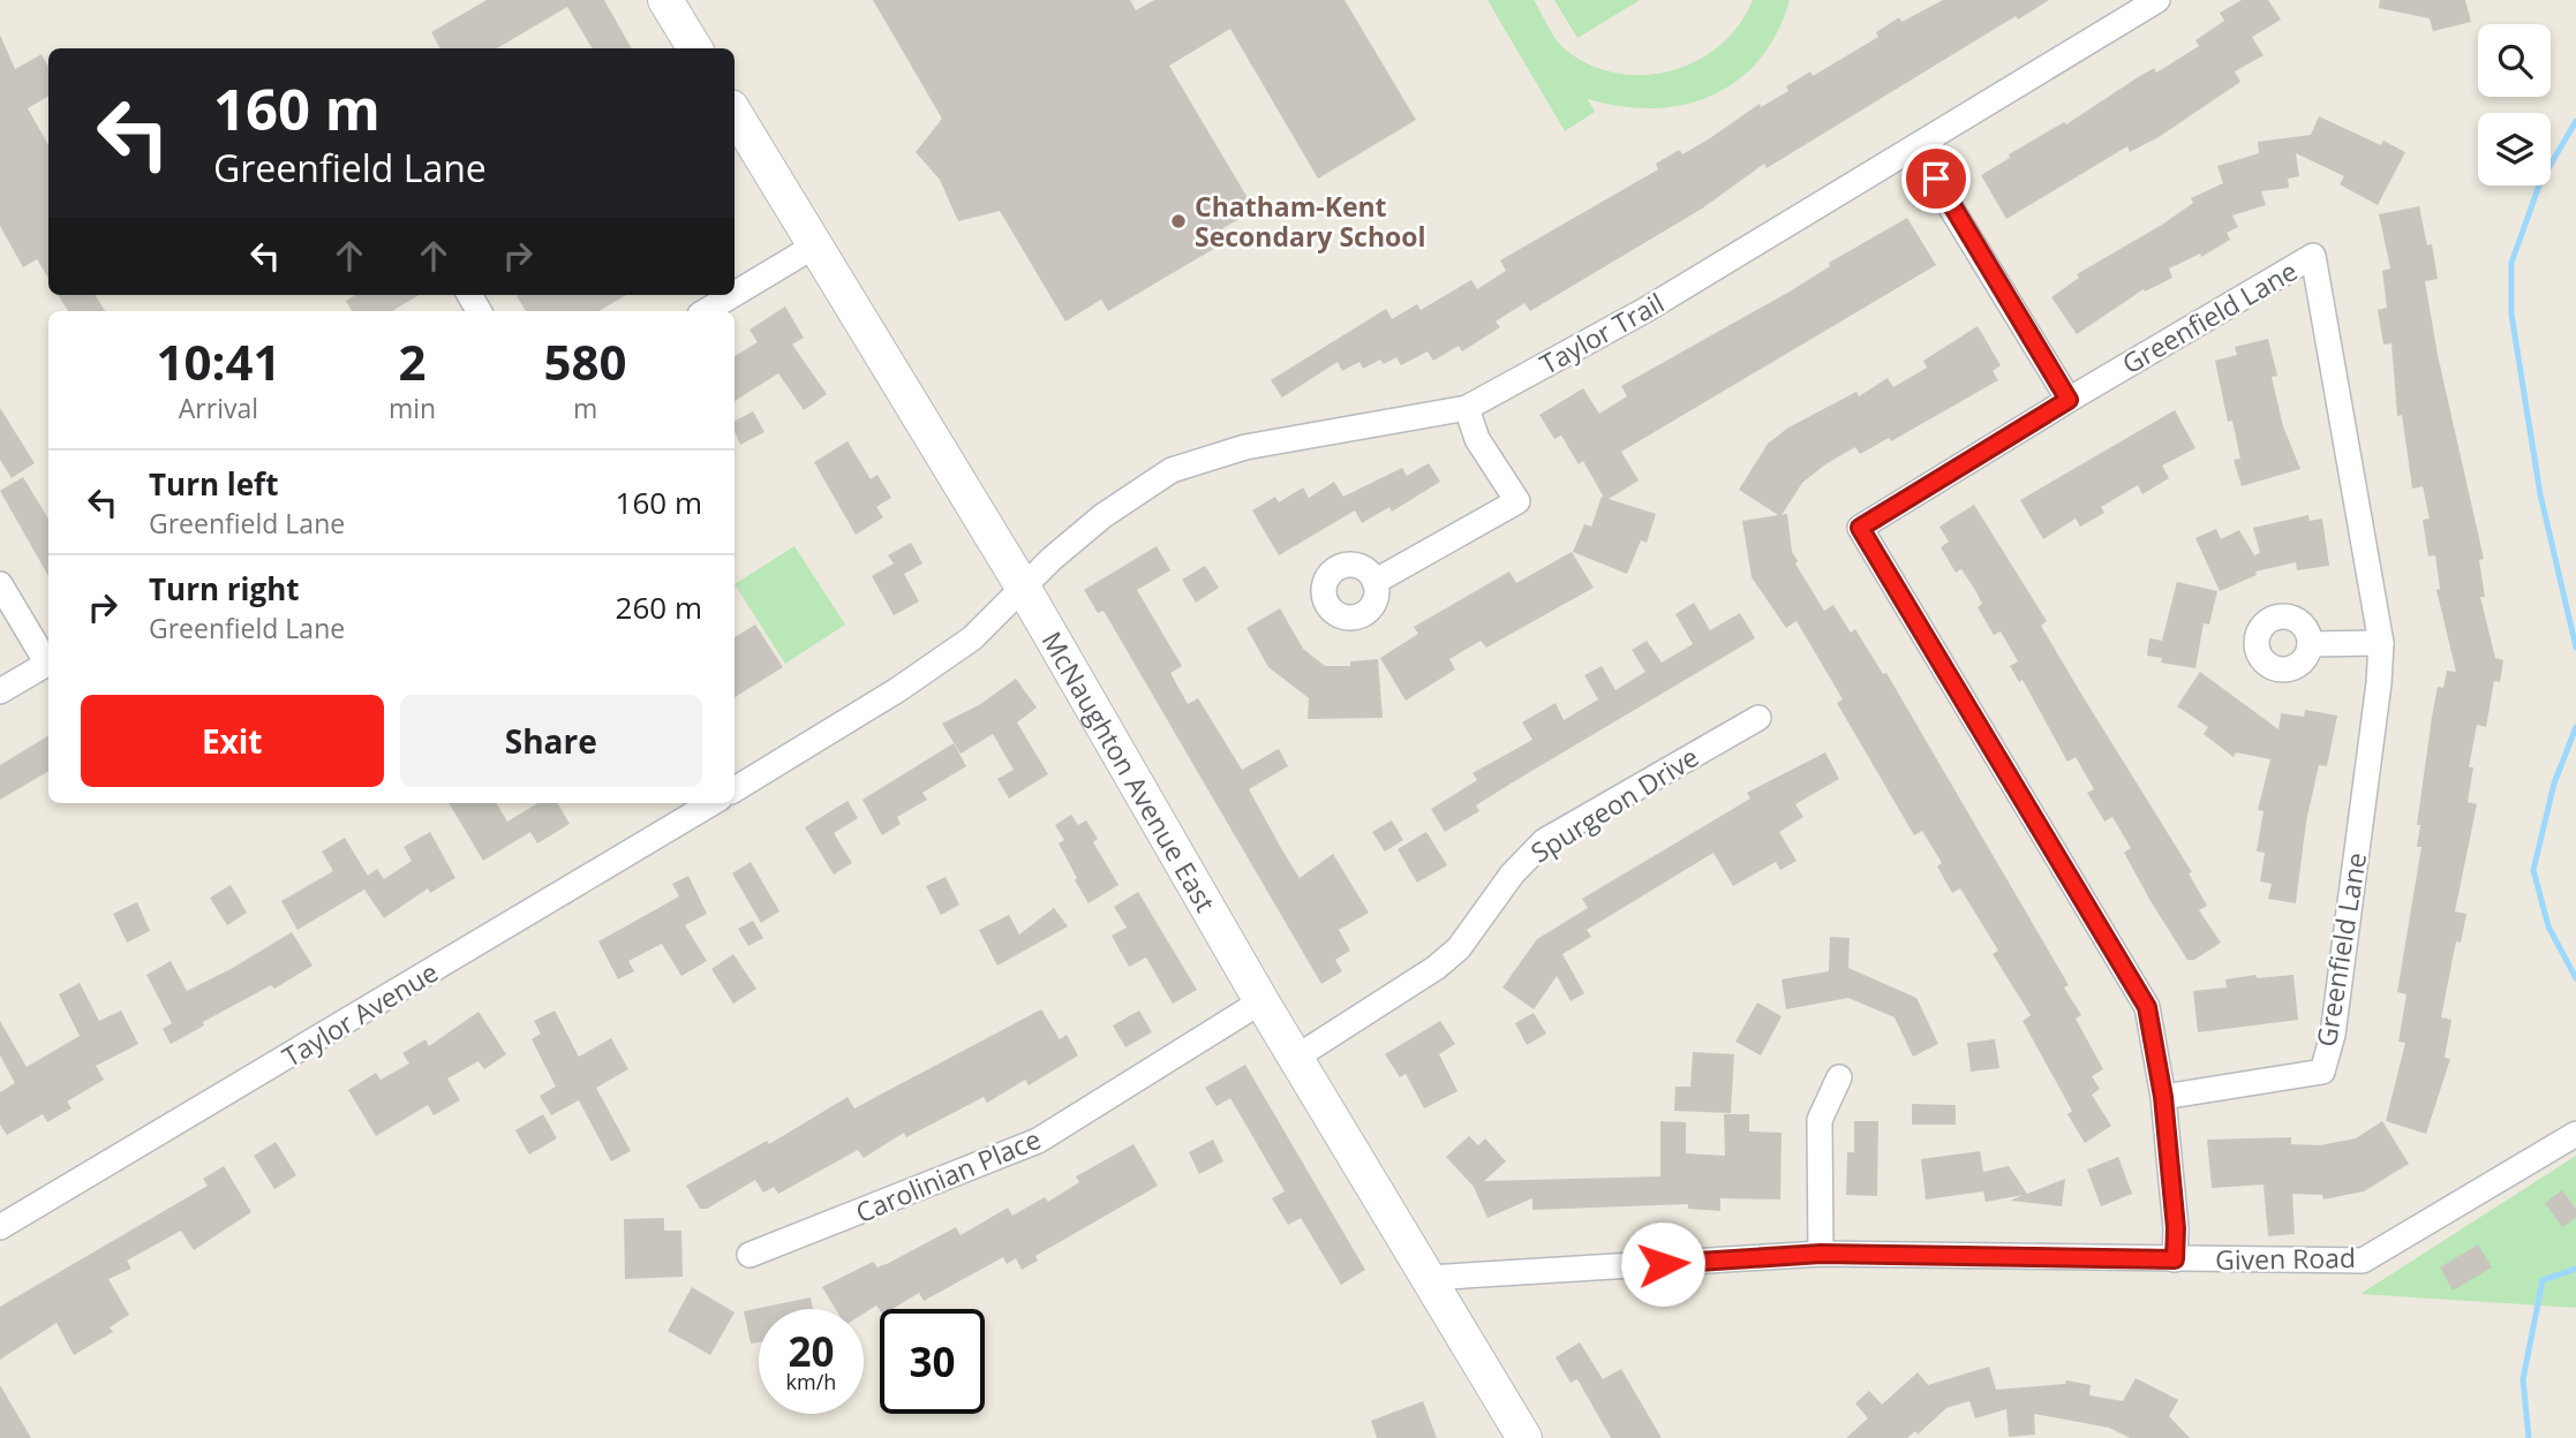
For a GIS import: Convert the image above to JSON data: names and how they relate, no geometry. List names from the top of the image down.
{
  "streets": {
    "main road": ["McNaughton Avenue East"],
    "street": [
      "Greenfield Lane",
      "Taylor Trail",
      "Spurgeon Drive",
      "Taylor Avenue",
      "Carolinian Place",
      "Given Road"
    ]
  },
  "crossings": [
    ["Greenfield Lane", "Given Road"],
    ["Taylor Trail", "McNaughton Avenue East"],
    ["McNaughton Avenue East", "Spurgeon Drive"],
    ["McNaughton Avenue East", "Carolinian Place"],
    ["McNaughton Avenue East", "Given Road"]
  ],
  "places": ["Chatham-Kent Secondary School"],
  "page": {
    "turn": ["160 m", "Greenfield Lane"],
    "eta": [
      "10:41",
      "Arrival",
      "2",
      "min",
      "580",
      "m"
    ],
    "list": [
      {
        "name": "Turn left",
        "note": "Greenfield Lane",
        "value": "160 m"
      },
      {
        "name": "Turn right",
        "note": "Greenfield Lane",
        "value": "260 m"
      }
    ],
    "buttons": ["Exit", "Share"],
    "speed": "20 km/h",
    "limit": "30"
  }
}
